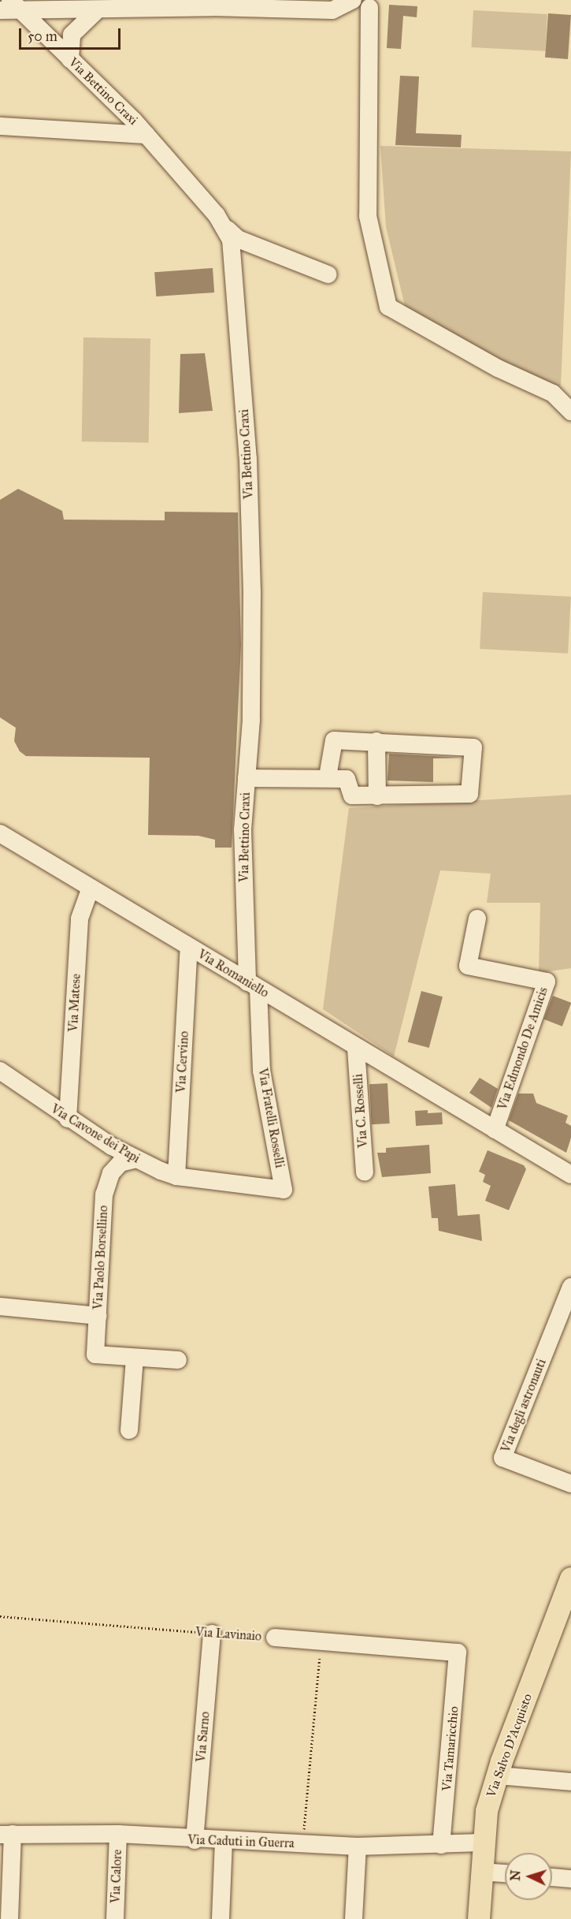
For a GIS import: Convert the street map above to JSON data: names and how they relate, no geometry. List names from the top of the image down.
{
  "streets": {
    "main road": ["Via Salvo D'Acquisto"],
    "street": [
      "Via Bettino Craxi",
      "Via Romaniello",
      "Via Matese",
      "Via Edmondo De Amicis",
      "Via Cervino",
      "Via C. Rosselli",
      "Via Fratelli Rosselli",
      "Via Cavone dei Papi",
      "Via Paolo Borsellino",
      "Via degli astronauti",
      "Via Lavinaio",
      "Via Sarno",
      "Via Tamaricchio",
      "Via Caduti in Guerra",
      "Via Calore"
    ]
  },
  "crossings": [
    ["Via Bettino Craxi", "Via Romaniello"],
    ["Via Bettino Craxi", "Via Fratelli Rosselli"],
    ["Via Romaniello", "Via Matese"],
    ["Via Romaniello", "Via Edmondo De Amicis"],
    ["Via Romaniello", "Via Cervino"],
    ["Via Romaniello", "Via C. Rosselli"],
    ["Via Romaniello", "Via Fratelli Rosselli"],
    ["Via Matese", "Via Cavone dei Papi"],
    ["Via Cervino", "Via Cavone dei Papi"],
    ["Via Fratelli Rosselli", "Via Cavone dei Papi"],
    ["Via Cavone dei Papi", "Via Paolo Borsellino"],
    ["Via Lavinaio", "Via Sarno"],
    ["Via Lavinaio", "Via Tamaricchio"],
    ["Via Sarno", "Via Caduti in Guerra"],
    ["Via Salvo D'Acquisto", "Via Caduti in Guerra"],
    ["Via Tamaricchio", "Via Caduti in Guerra"],
    ["Via Caduti in Guerra", "Via Calore"]
  ],
  "scale_bar": "50 m",
  "north": "left"
}
